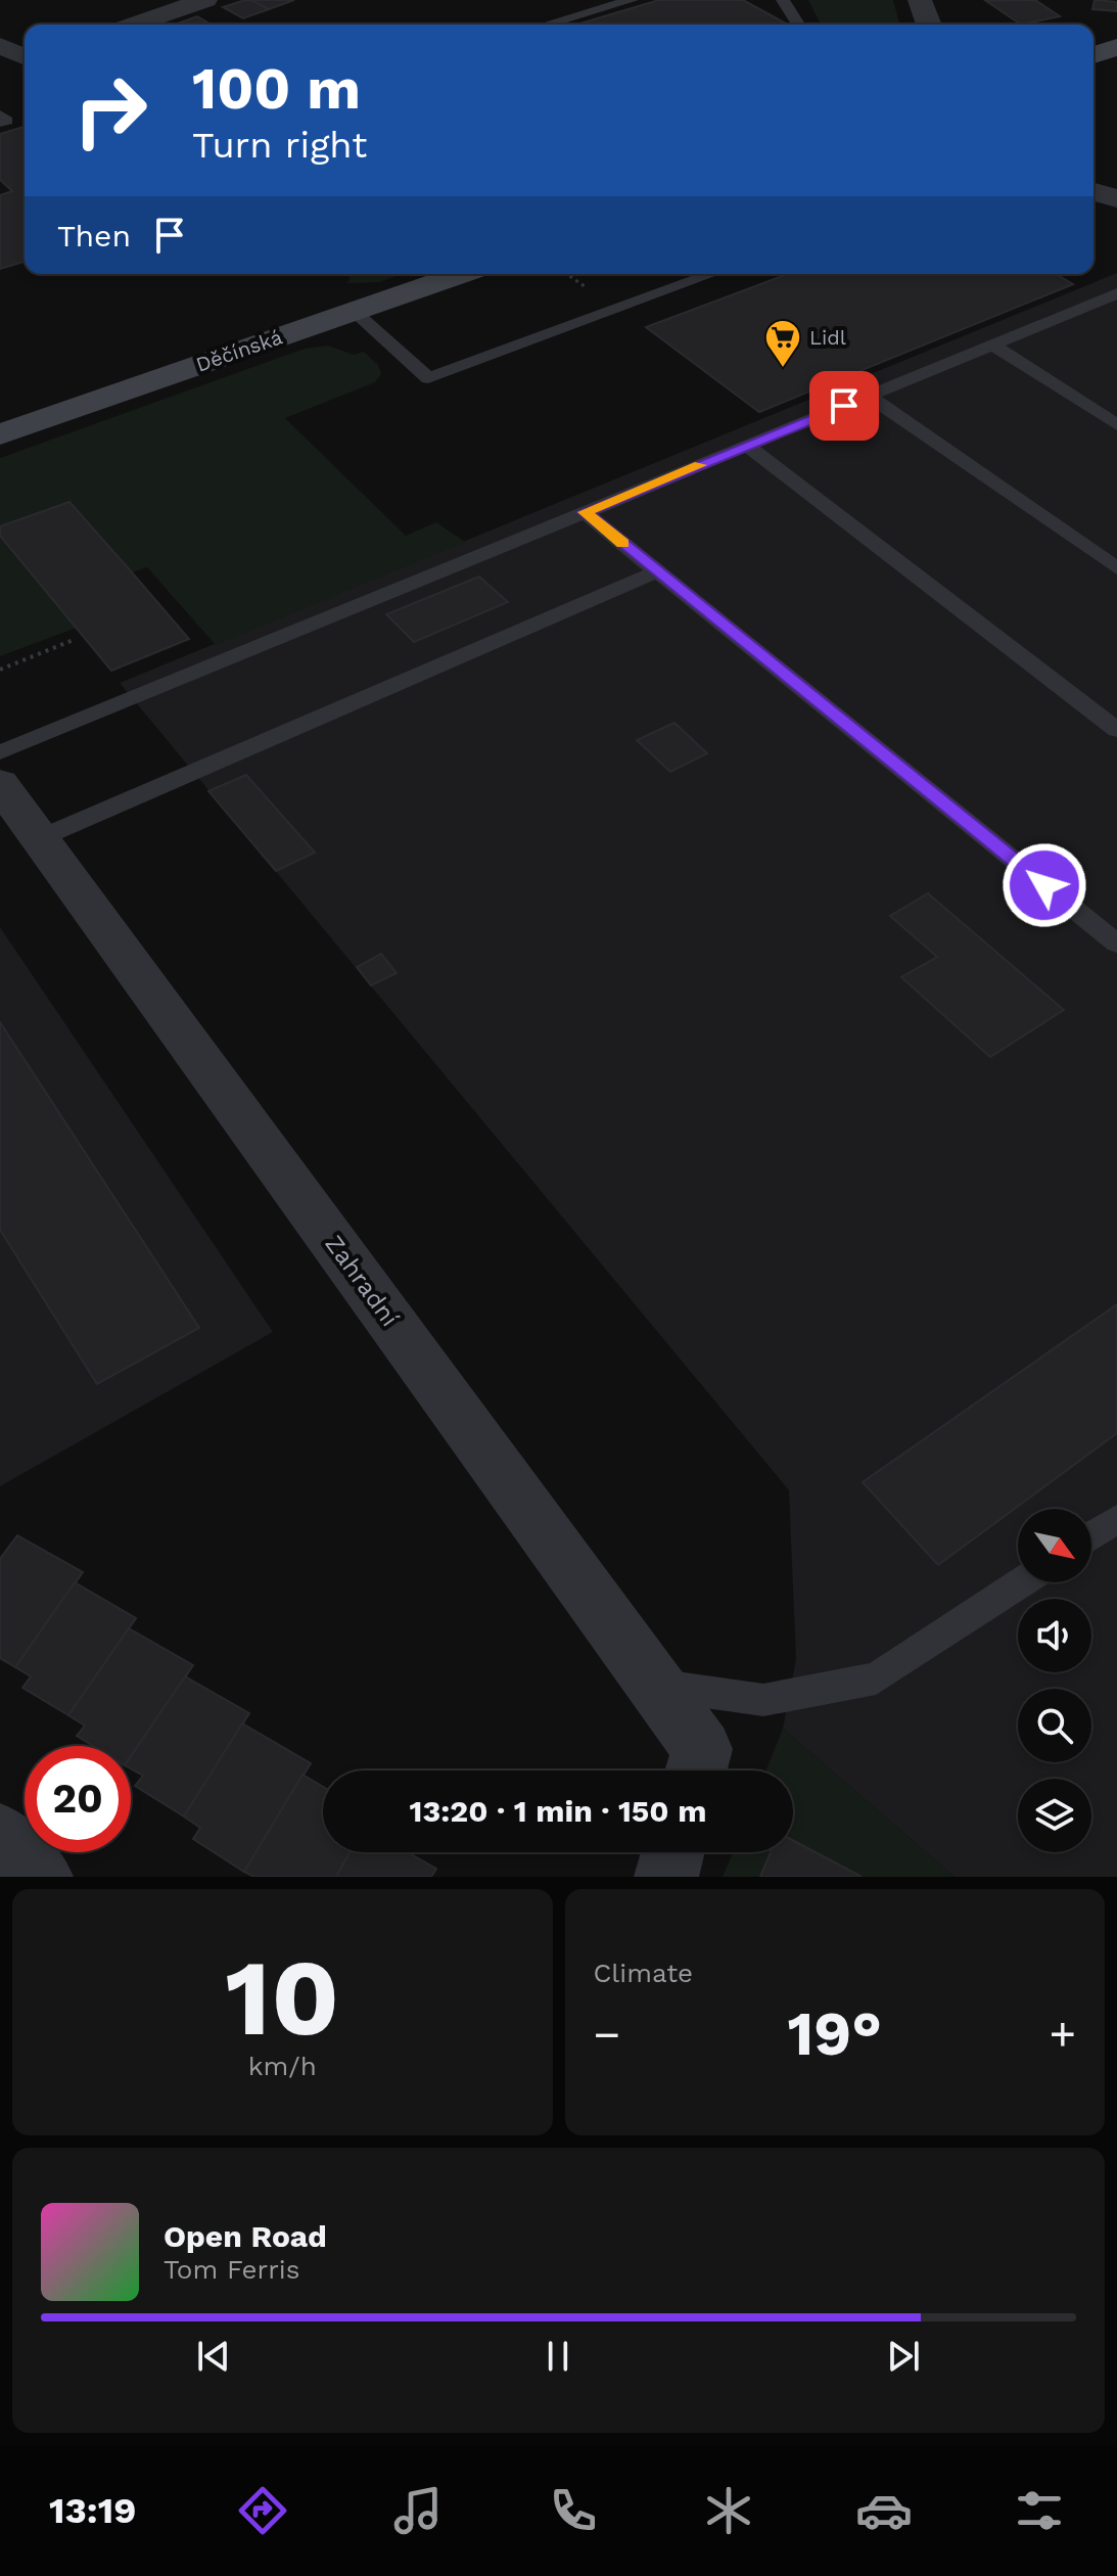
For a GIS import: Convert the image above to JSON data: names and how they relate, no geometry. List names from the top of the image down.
{
  "streets": {
    "main road": ["Děčínská"],
    "street": ["Zahradní"]
  },
  "places": {
    "supermarket": ["Lidl"]
  },
  "north": "bottom right",
  "page": {
    "turn": ["100 m", "Turn right"],
    "then": "Then",
    "limit": "20",
    "trip": "13:20 · 1 min · 150 m",
    "tile": [
      ["10", "km/h"],
      "Climate"
    ],
    "heat": ["−", "19°", "+"],
    "song": ["Open Road", "Tom Ferris"],
    "tabs": "13:19"
  }
}
